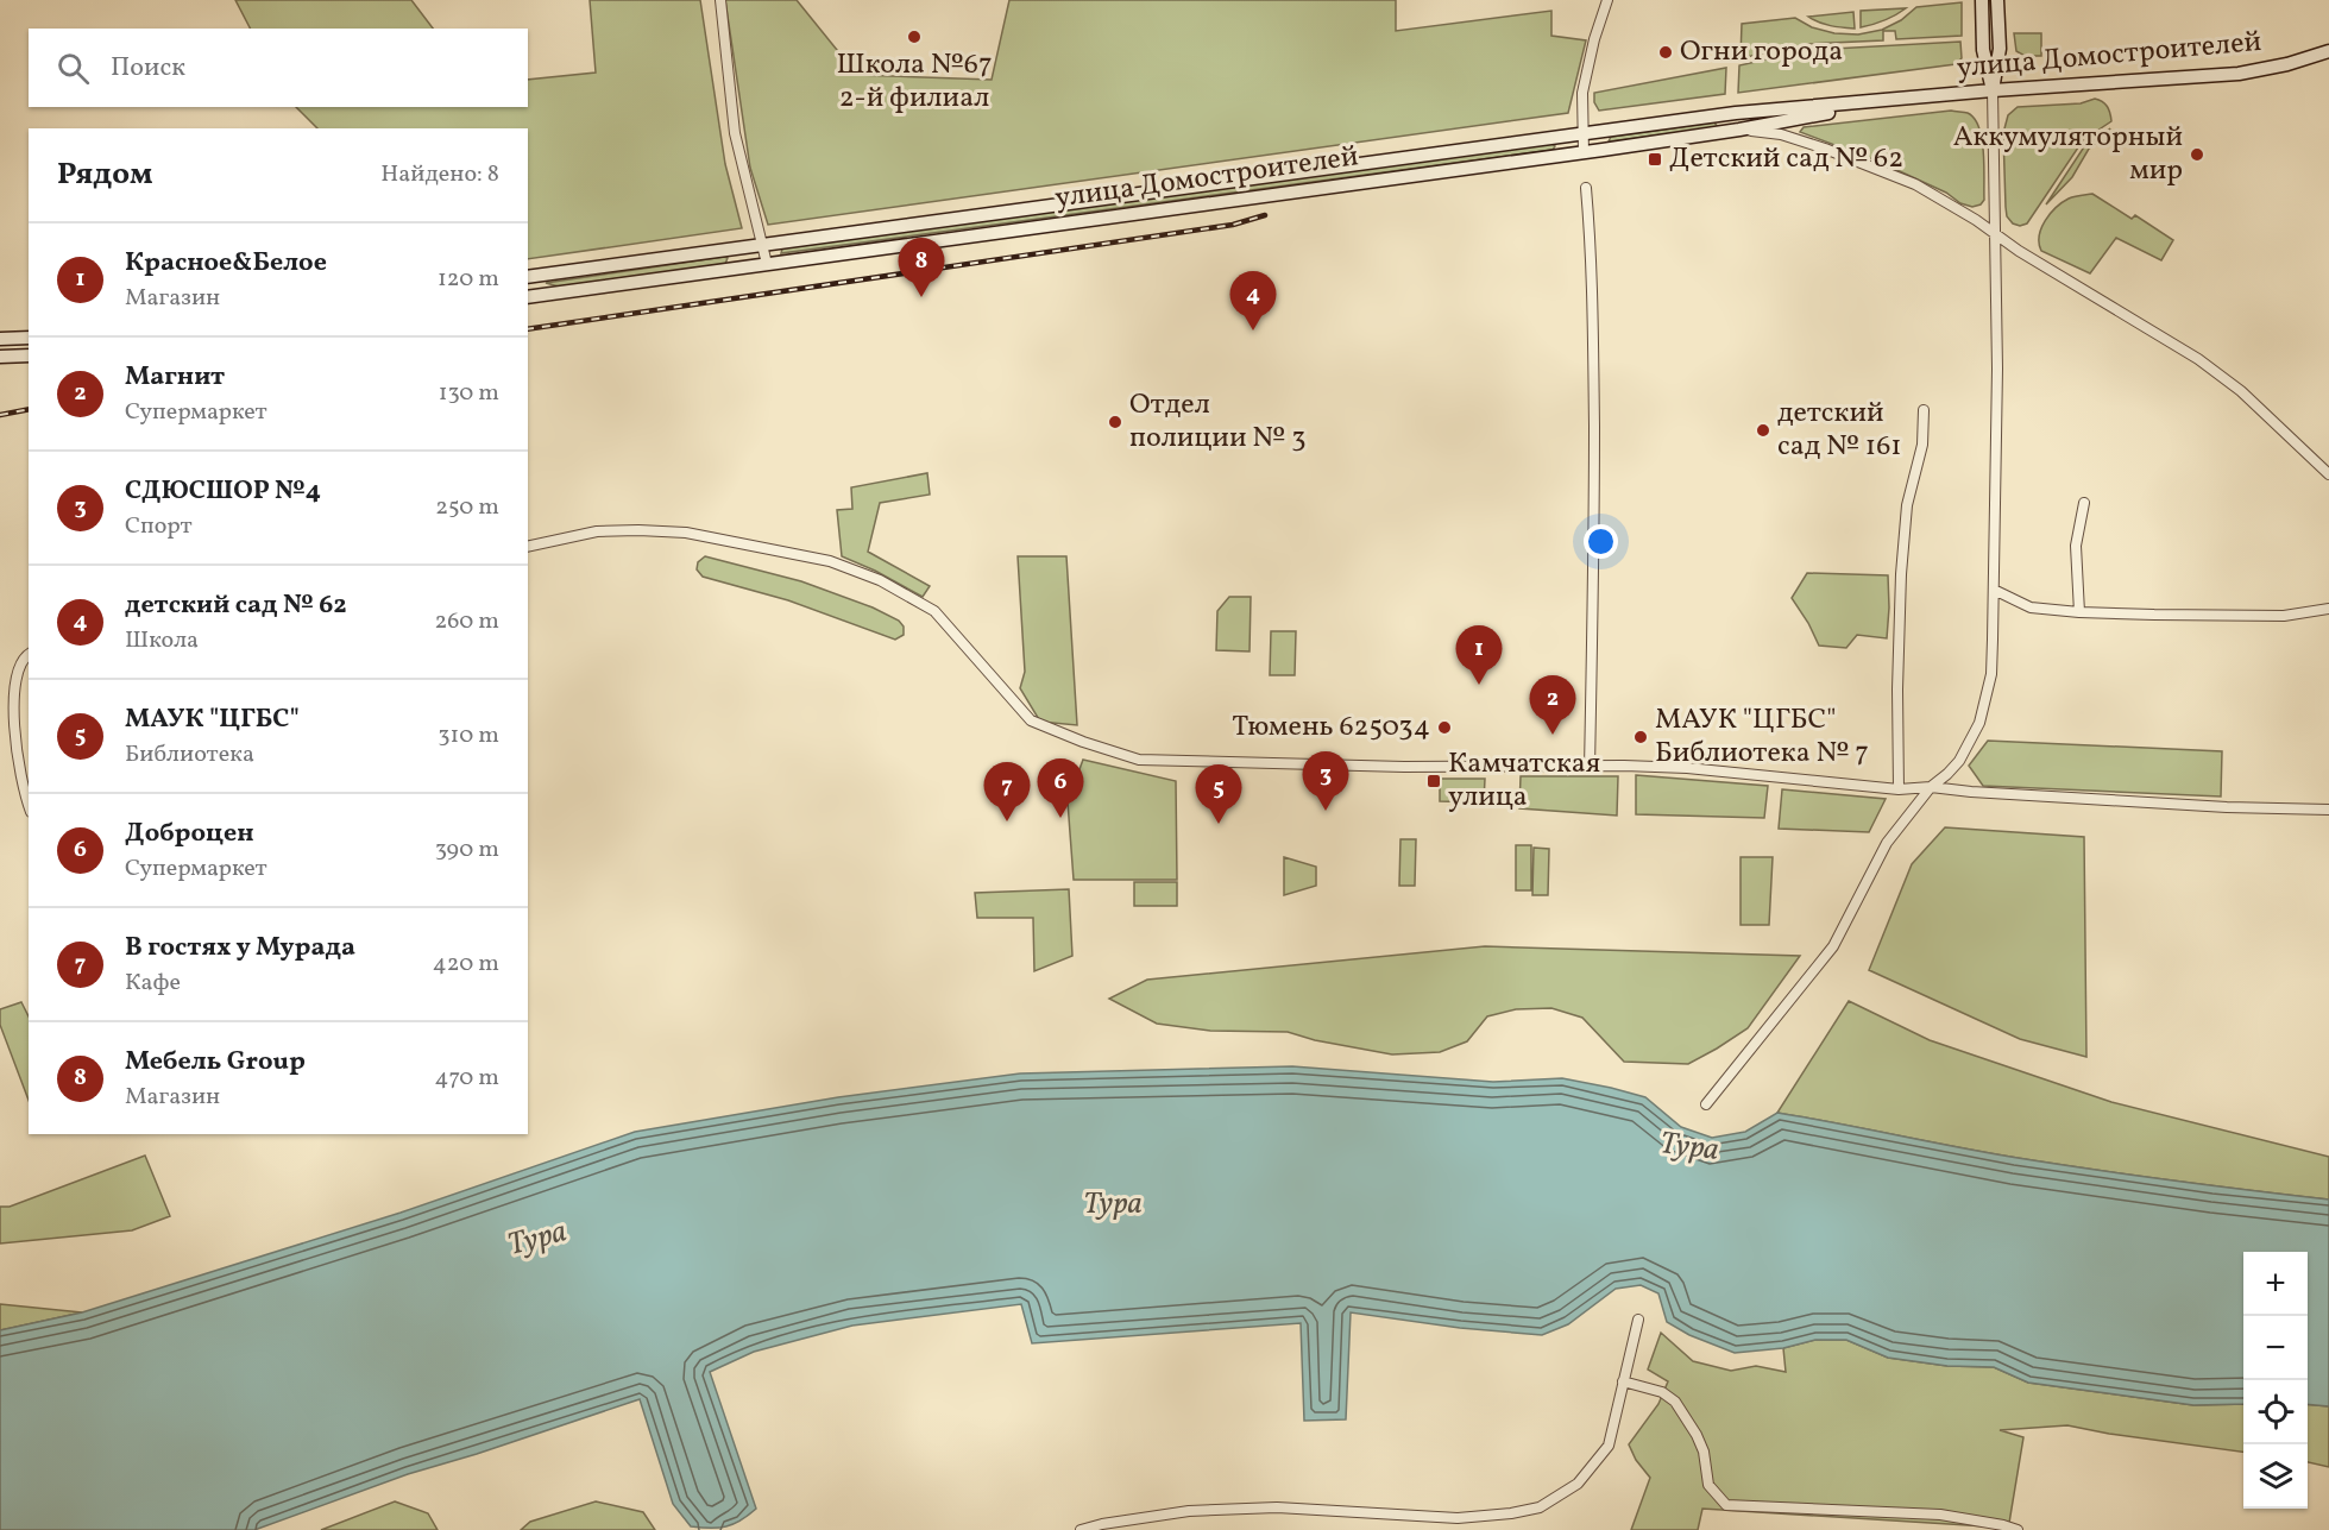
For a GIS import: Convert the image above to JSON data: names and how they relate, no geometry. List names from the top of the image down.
{
  "streets": {
    "main road": ["улица Домостроителей"]
  },
  "water": ["Тура"],
  "places": {
    "other": [
      "Школа №67 2-й филиал",
      "Огни города",
      "Аккумуляторный мир",
      "Отдел полиции № 3",
      "детский сад № 161",
      "Тюмень 625034",
      "МАУК \"ЦГБС\" Библиотека № 7"
    ],
    "transit": ["Детский сад № 62", "Камчатская улица"]
  },
  "page": {
    "search": "Поиск",
    "heading": ["Рядом", "Найдено: 8"],
    "list": [
      {
        "mark": "1",
        "name": "Красное&Белое",
        "note": "Магазин",
        "value": "120 m"
      },
      {
        "mark": "2",
        "name": "Магнит",
        "note": "Супермаркет",
        "value": "130 m"
      },
      {
        "mark": "3",
        "name": "СДЮСШОР №4",
        "note": "Спорт",
        "value": "250 m"
      },
      {
        "mark": "4",
        "name": "детский сад № 62",
        "note": "Школа",
        "value": "260 m"
      },
      {
        "mark": "5",
        "name": "МАУК \"ЦГБС\"",
        "note": "Библиотека",
        "value": "310 m"
      },
      {
        "mark": "6",
        "name": "Доброцен",
        "note": "Супермаркет",
        "value": "390 m"
      },
      {
        "mark": "7",
        "name": "В гостях у Мурада",
        "note": "Кафе",
        "value": "420 m"
      },
      {
        "mark": "8",
        "name": "Мебель Group",
        "note": "Магазин",
        "value": "470 m"
      }
    ],
    "pins": [
      "8",
      "4",
      "1",
      "2",
      "3",
      "6",
      "7",
      "5"
    ],
    "map_buttons": ["+", "−"]
  }
}
